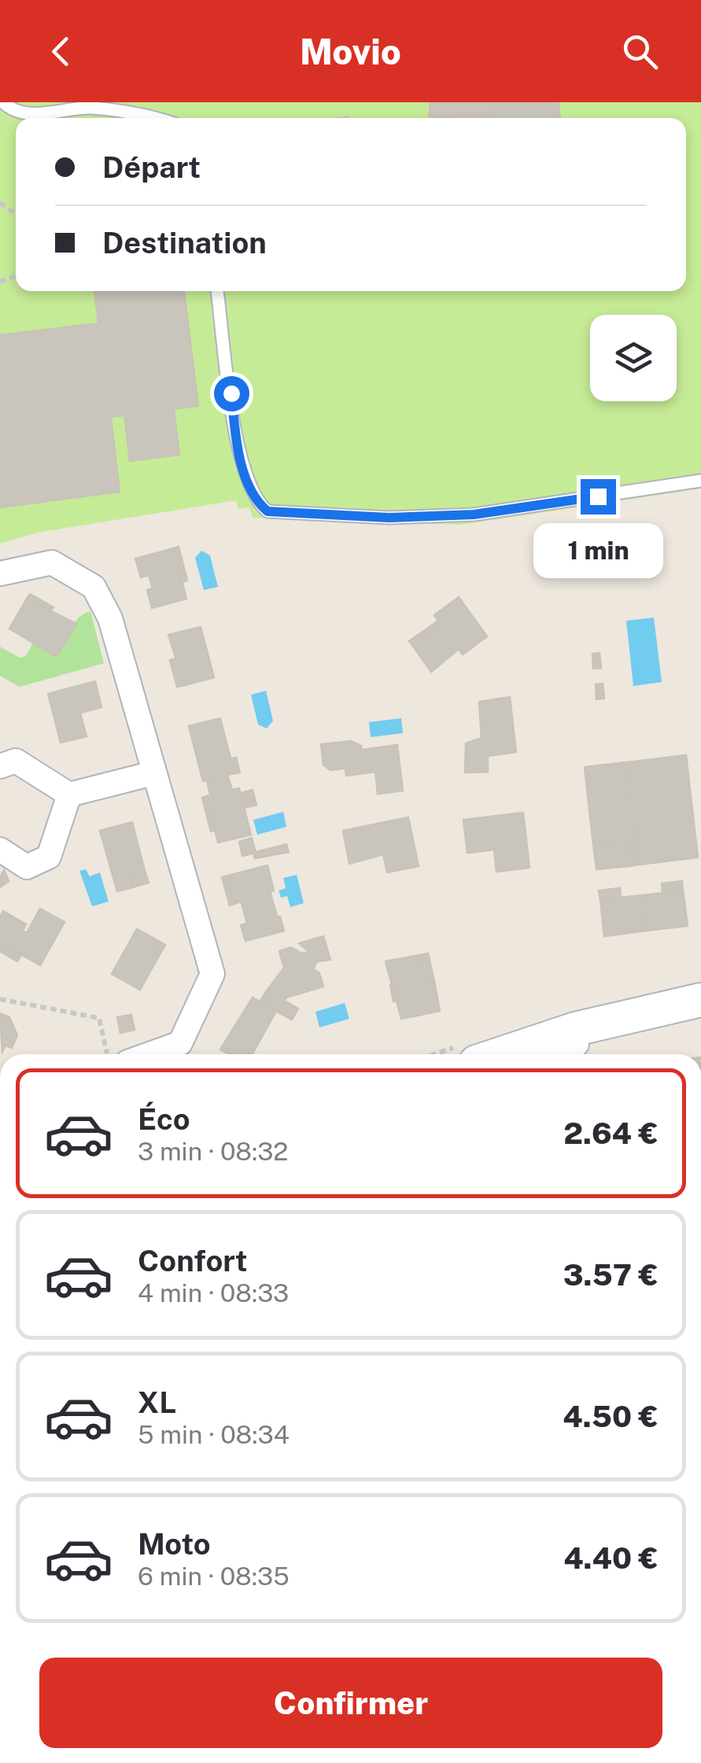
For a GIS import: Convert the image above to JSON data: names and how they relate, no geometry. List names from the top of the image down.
{
  "page": {
    "header": "Movio",
    "banner": ["Départ", "Destination"],
    "bubble": "1 min",
    "list": [
      {
        "name": "Éco",
        "note": "3 min · 08:32",
        "value": "2.64 €"
      },
      {
        "name": "Confort",
        "note": "4 min · 08:33",
        "value": "3.57 €"
      },
      {
        "name": "XL",
        "note": "5 min · 08:34",
        "value": "4.50 €"
      },
      {
        "name": "Moto",
        "note": "6 min · 08:35",
        "value": "4.40 €"
      }
    ],
    "buttons": "Confirmer"
  }
}
